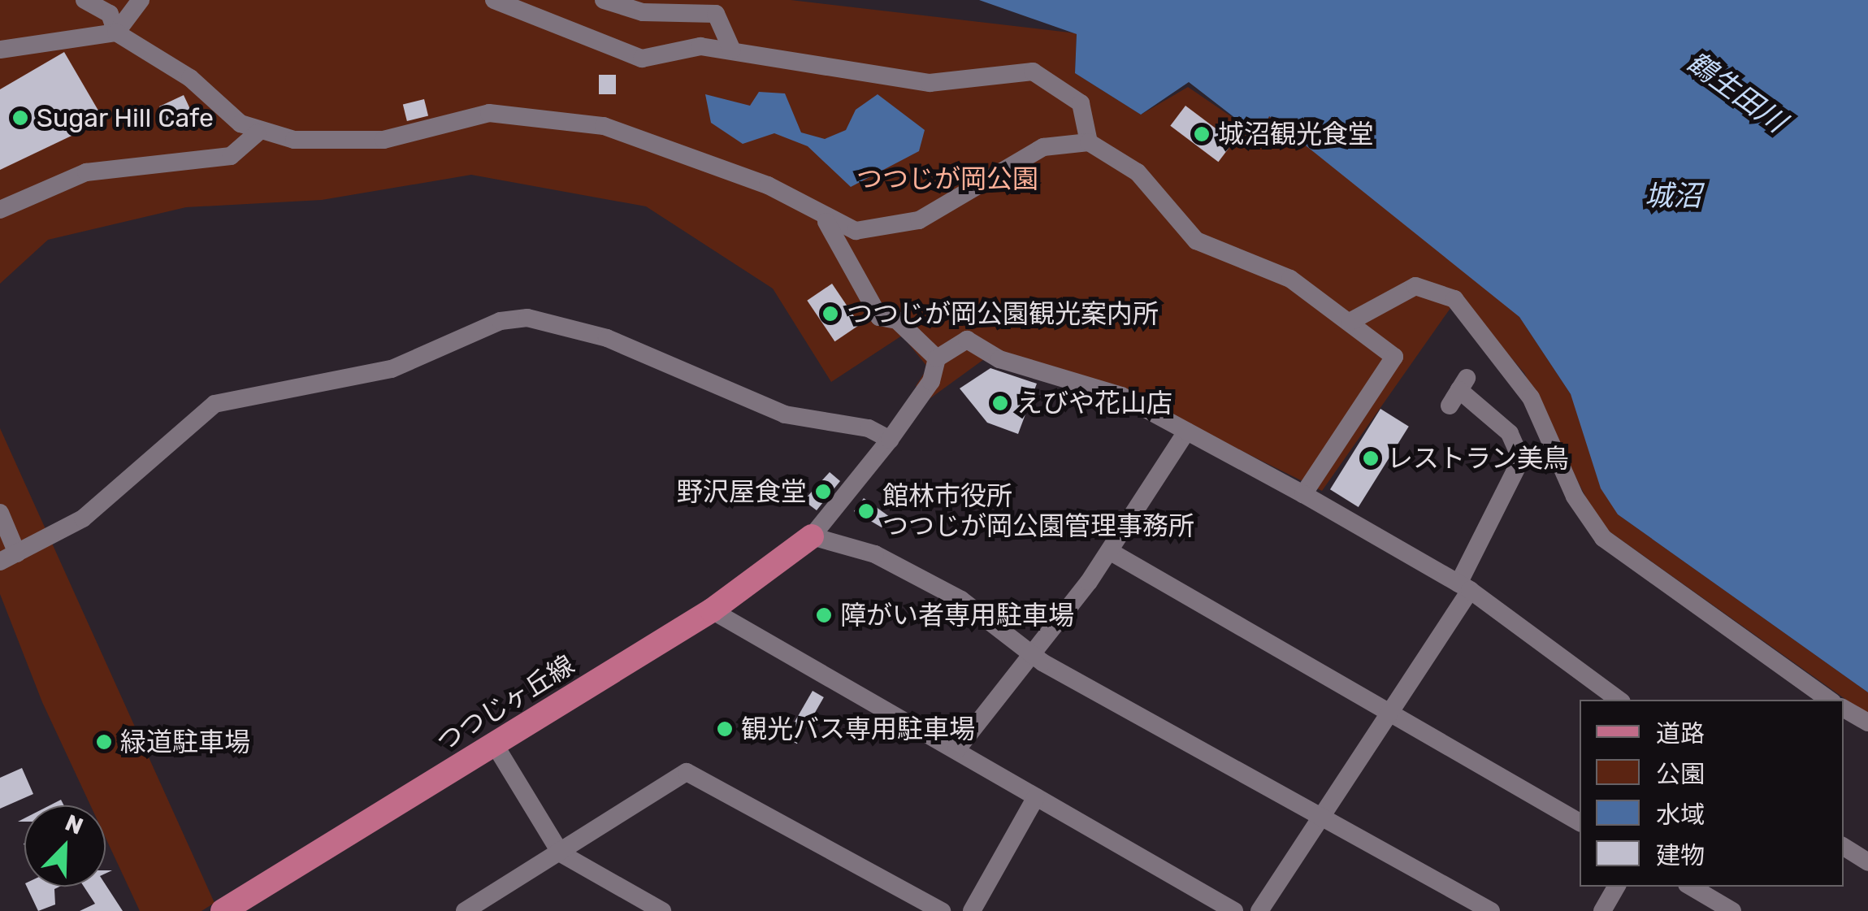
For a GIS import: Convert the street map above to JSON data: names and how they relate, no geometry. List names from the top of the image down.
{
  "streets": {
    "main road": ["つつじヶ丘線"]
  },
  "water": ["鶴生田川", "城沼"],
  "parks": ["つつじが岡公園"],
  "places": [
    "Sugar Hill Cafe",
    "城沼観光食堂",
    "つつじが岡公園観光案内所",
    "えびや花山店",
    "レストラン美鳥",
    "野沢屋食堂",
    "館林市役所 つつじが岡公園管理事務所",
    "障がい者専用駐車場",
    "観光バス専用駐車場",
    "緑道駐車場"
  ],
  "legend": [
    "道路",
    "公園",
    "水域",
    "建物"
  ],
  "north": "top right"
}
